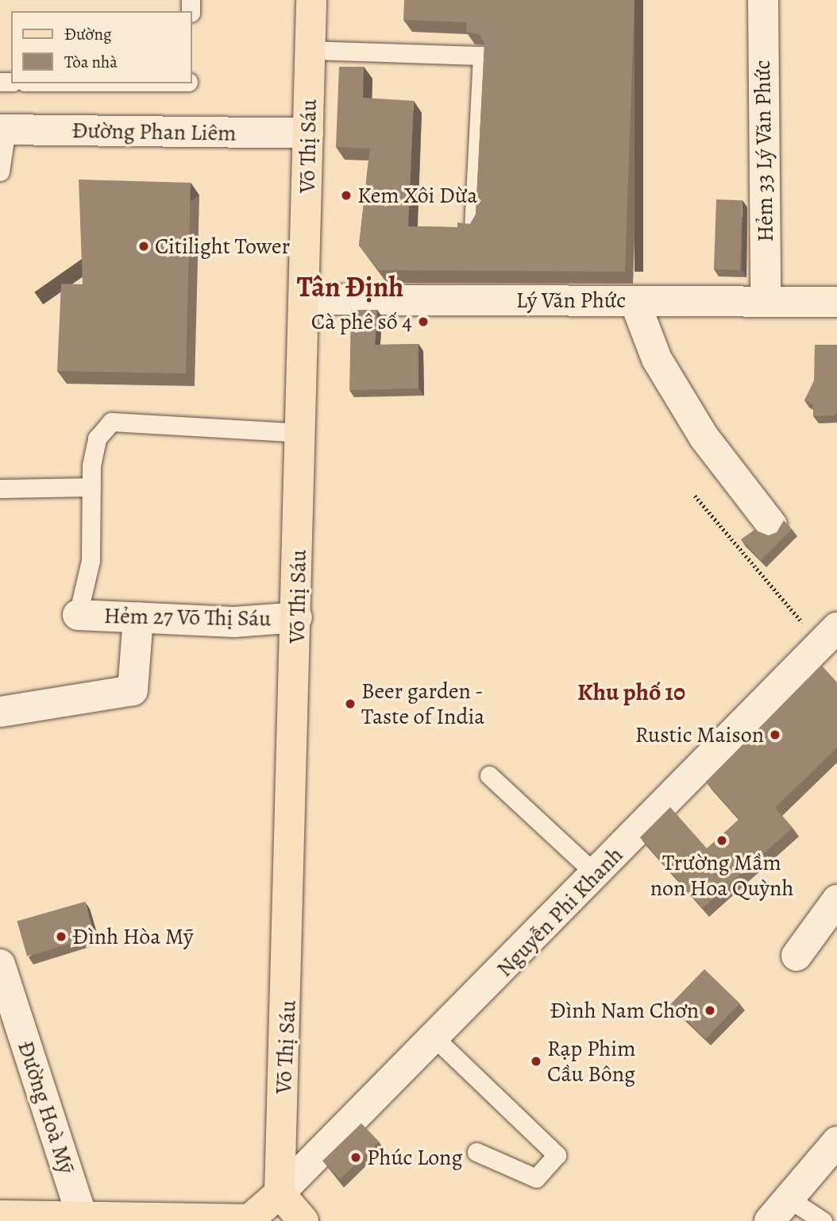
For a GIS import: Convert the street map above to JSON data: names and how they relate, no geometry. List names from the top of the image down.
{
  "streets": {
    "main road": ["Võ Thị Sáu"],
    "street": [
      "Đường Phan Liêm",
      "Hẻm 33 Lý Văn Phức",
      "Lý Văn Phức",
      "Hẻm 27 Võ Thị Sáu",
      "Nguyễn Phi Khanh",
      "Đường Hoà Mỹ"
    ]
  },
  "crossings": [
    ["Đường Phan Liêm", "Võ Thị Sáu"],
    ["Võ Thị Sáu", "Lý Văn Phức"],
    ["Võ Thị Sáu", "Hẻm 27 Võ Thị Sáu"],
    ["Võ Thị Sáu", "Nguyễn Phi Khanh"],
    ["Hẻm 33 Lý Văn Phức", "Lý Văn Phức"]
  ],
  "districts": ["Tân Định", "Khu phố 10"],
  "places": [
    "Kem Xôi Dừa",
    "Citilight Tower",
    "Cà phê số 4",
    "Beer garden - Taste of India",
    "Rustic Maison",
    "Trường Mầm non Hoa Quỳnh",
    "Đình Hòa Mỹ",
    "Đình Nam Chơn",
    "Rạp Phim Cầu Bông",
    "Phúc Long"
  ],
  "legend": ["Đường", "Tòa nhà"]
}
